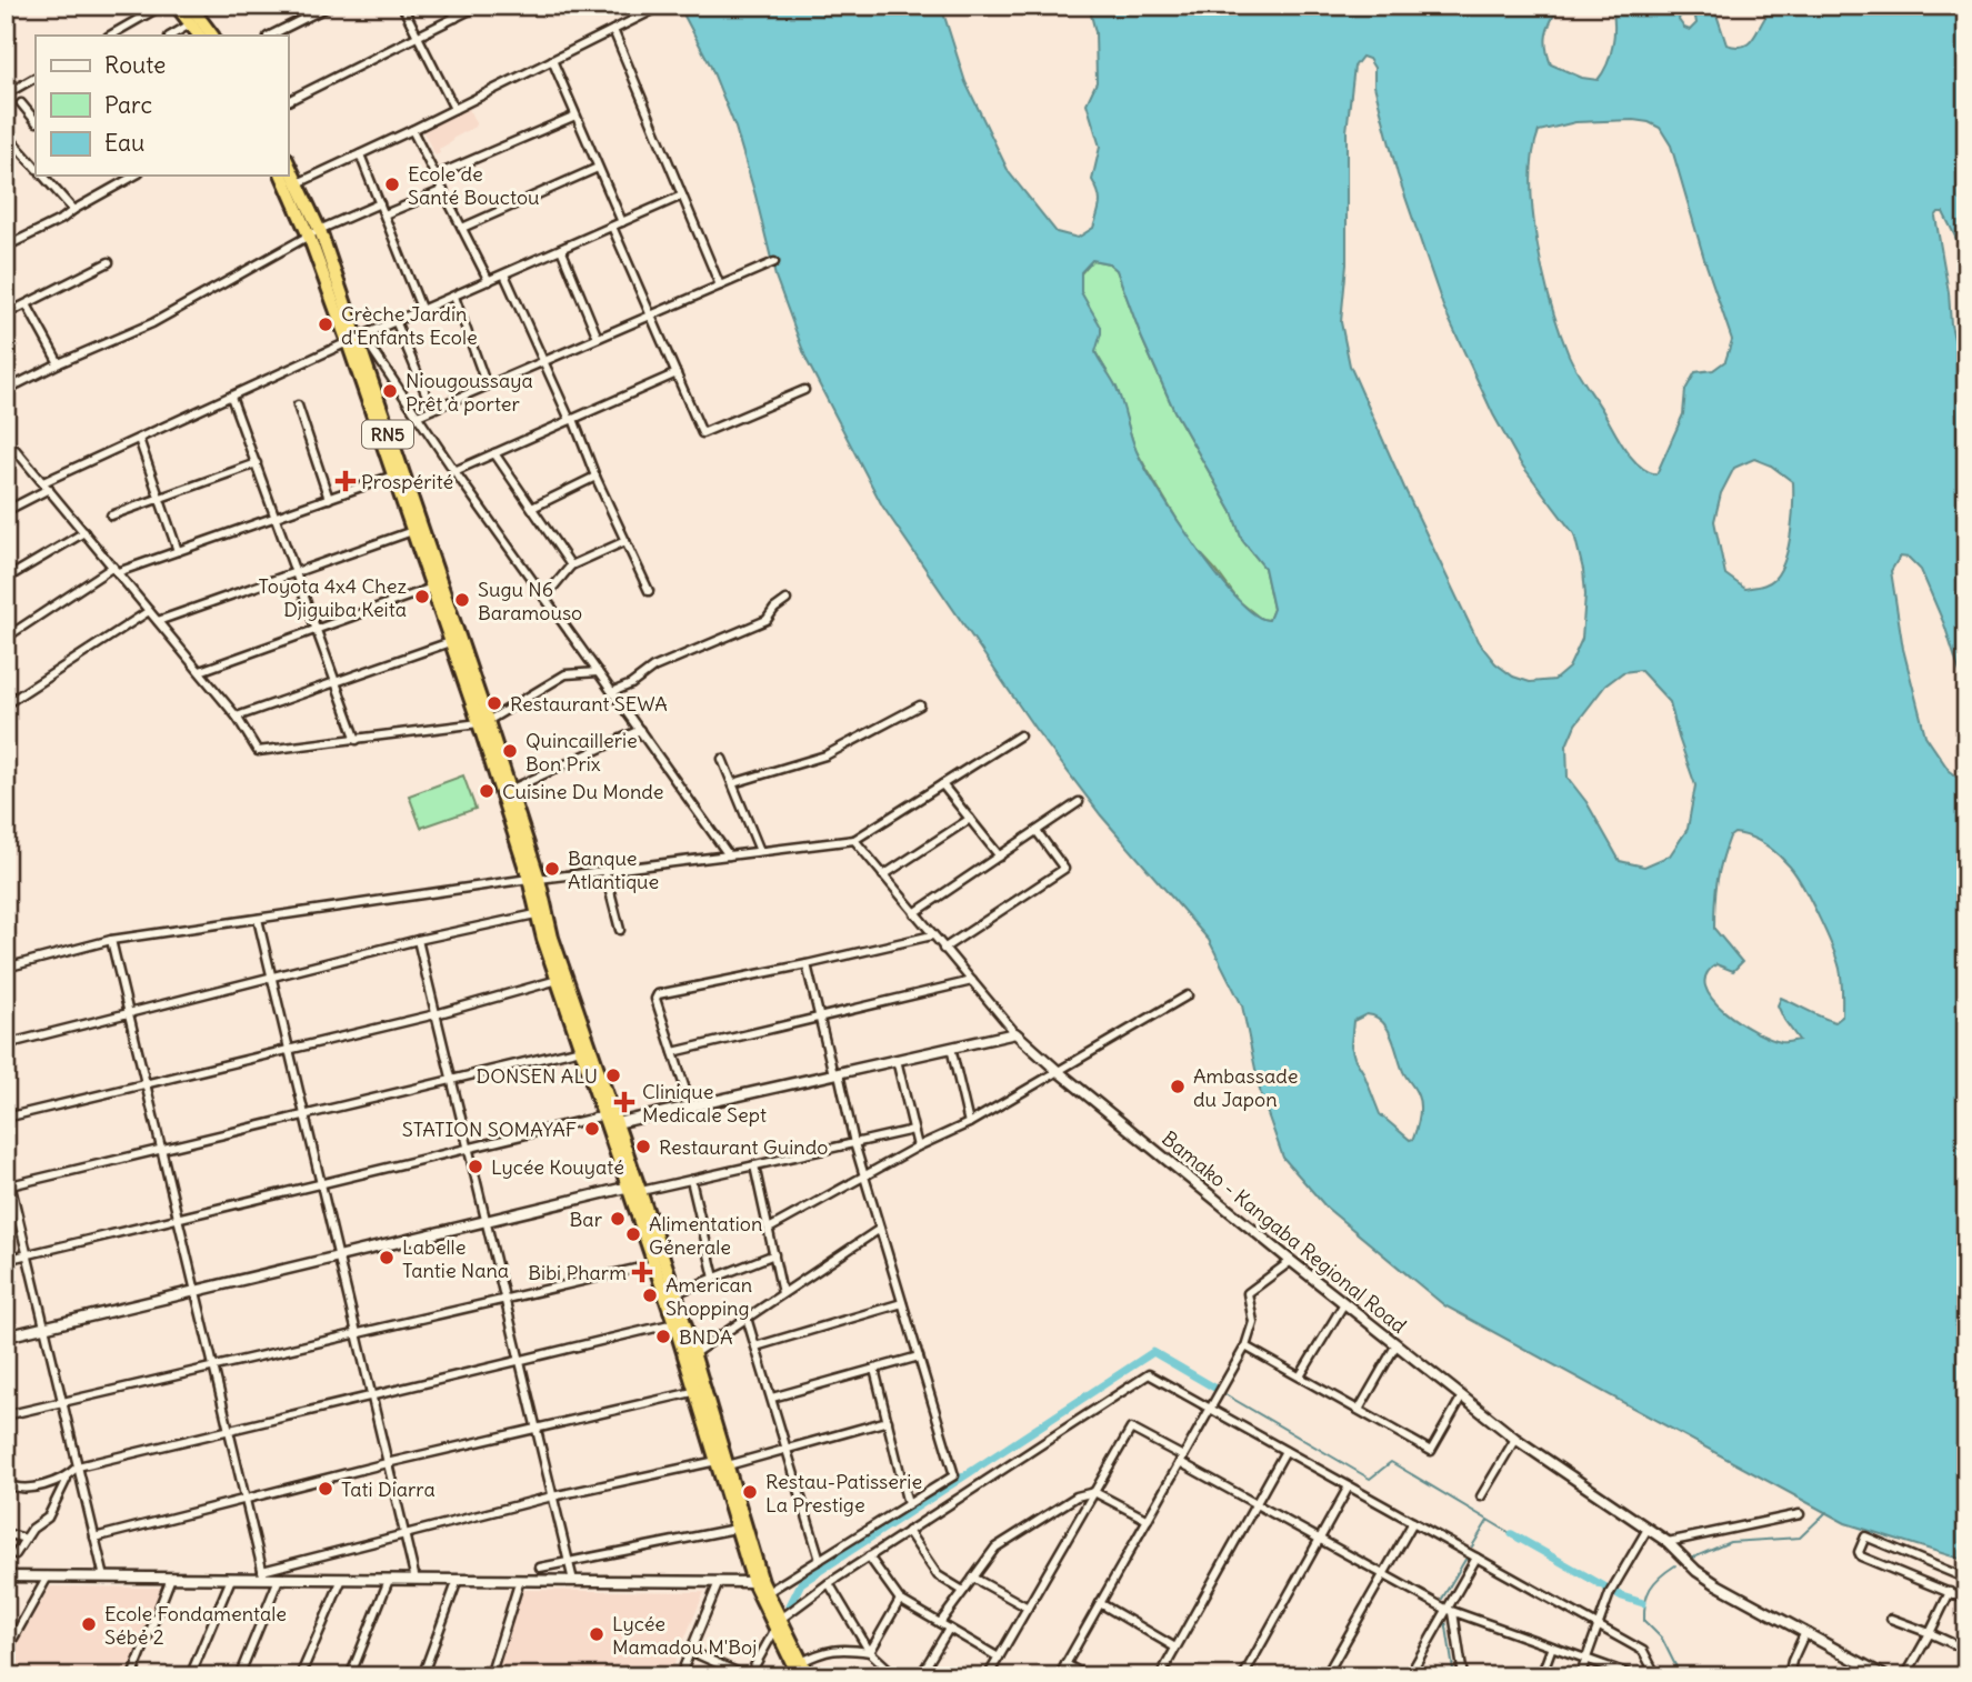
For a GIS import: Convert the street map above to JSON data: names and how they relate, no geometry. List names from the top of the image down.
{
  "streets": {
    "highway": ["RN5"],
    "street": ["Bamako - Kangaba Regional Road"]
  },
  "places": {
    "other": [
      "Ecole de Santé Bouctou",
      "Crèche Jardin d'Enfants Ecole",
      "Niougoussaya Prêt à porter",
      "Toyota 4x4 Chez Djiguiba Keita",
      "Sugu N6 Baramouso",
      "Restaurant SEWA",
      "Quincaillerie Bon Prix",
      "Cuisine Du Monde",
      "Banque Atlantique",
      "DONSEN ALU",
      "Ambassade du Japon",
      "STATION SOMAYAF",
      "Restaurant Guindo",
      "Lycée Kouyaté",
      "Bar",
      "Alimentation Génerale",
      "Labelle Tantie Nana",
      "American Shopping",
      "BNDA",
      "Tati Diarra",
      "Restau-Patisserie La Prestige",
      "Ecole Fondamentale Sébé 2",
      "Lycée Mamadou M'Boj"
    ],
    "health": ["Prospérité", "Clinique Medicale Sept", "Bibi Pharm"]
  },
  "legend": ["Route", "Parc", "Eau"]
}
